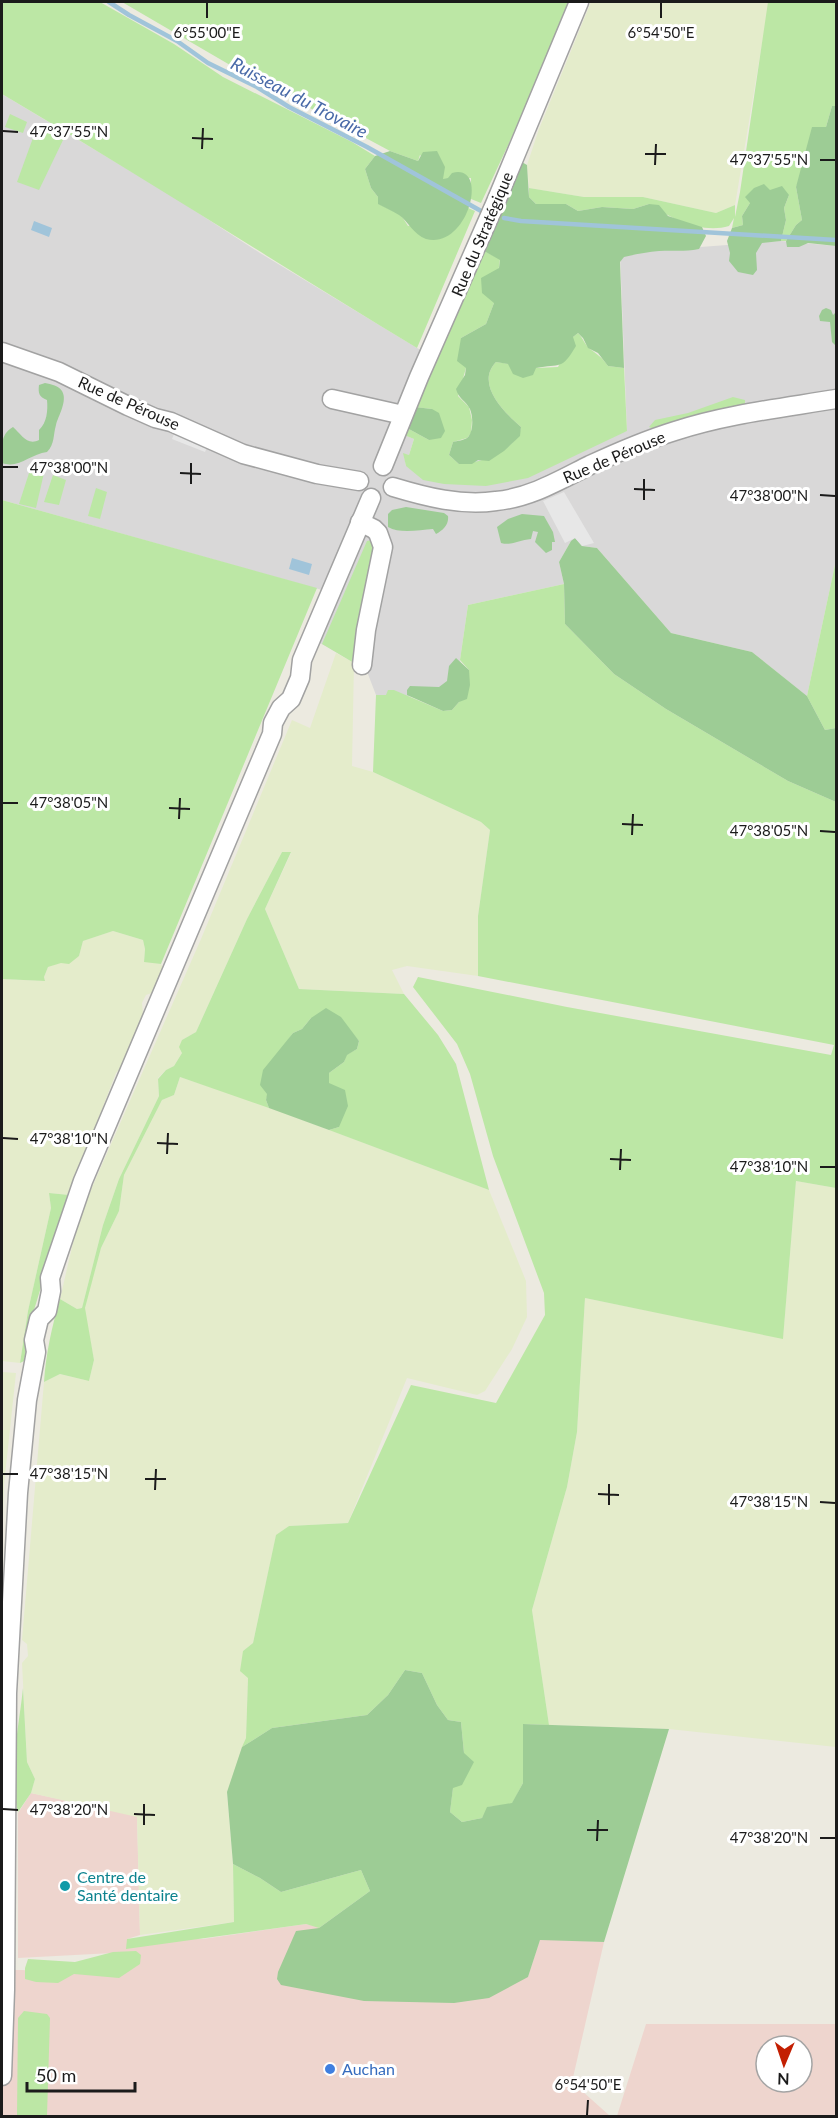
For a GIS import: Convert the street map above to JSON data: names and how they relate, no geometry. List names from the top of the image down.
{
  "streets": {
    "street": ["Rue du Stratégique", "Rue de Pérouse"]
  },
  "crossings": [
    ["Rue du Stratégique", "Rue de Pérouse"]
  ],
  "water": ["Ruisseau du Trovaire"],
  "places": ["Centre de Santé dentaire", "Auchan"],
  "scale_bar": "50 m",
  "north": "bottom",
  "coordinates": [
    "6°55'00\"E",
    "6°54'50\"E",
    "47°37'55\"N",
    "47°38'00\"N",
    "47°38'05\"N",
    "47°38'10\"N",
    "47°38'15\"N",
    "47°38'20\"N"
  ]
}
